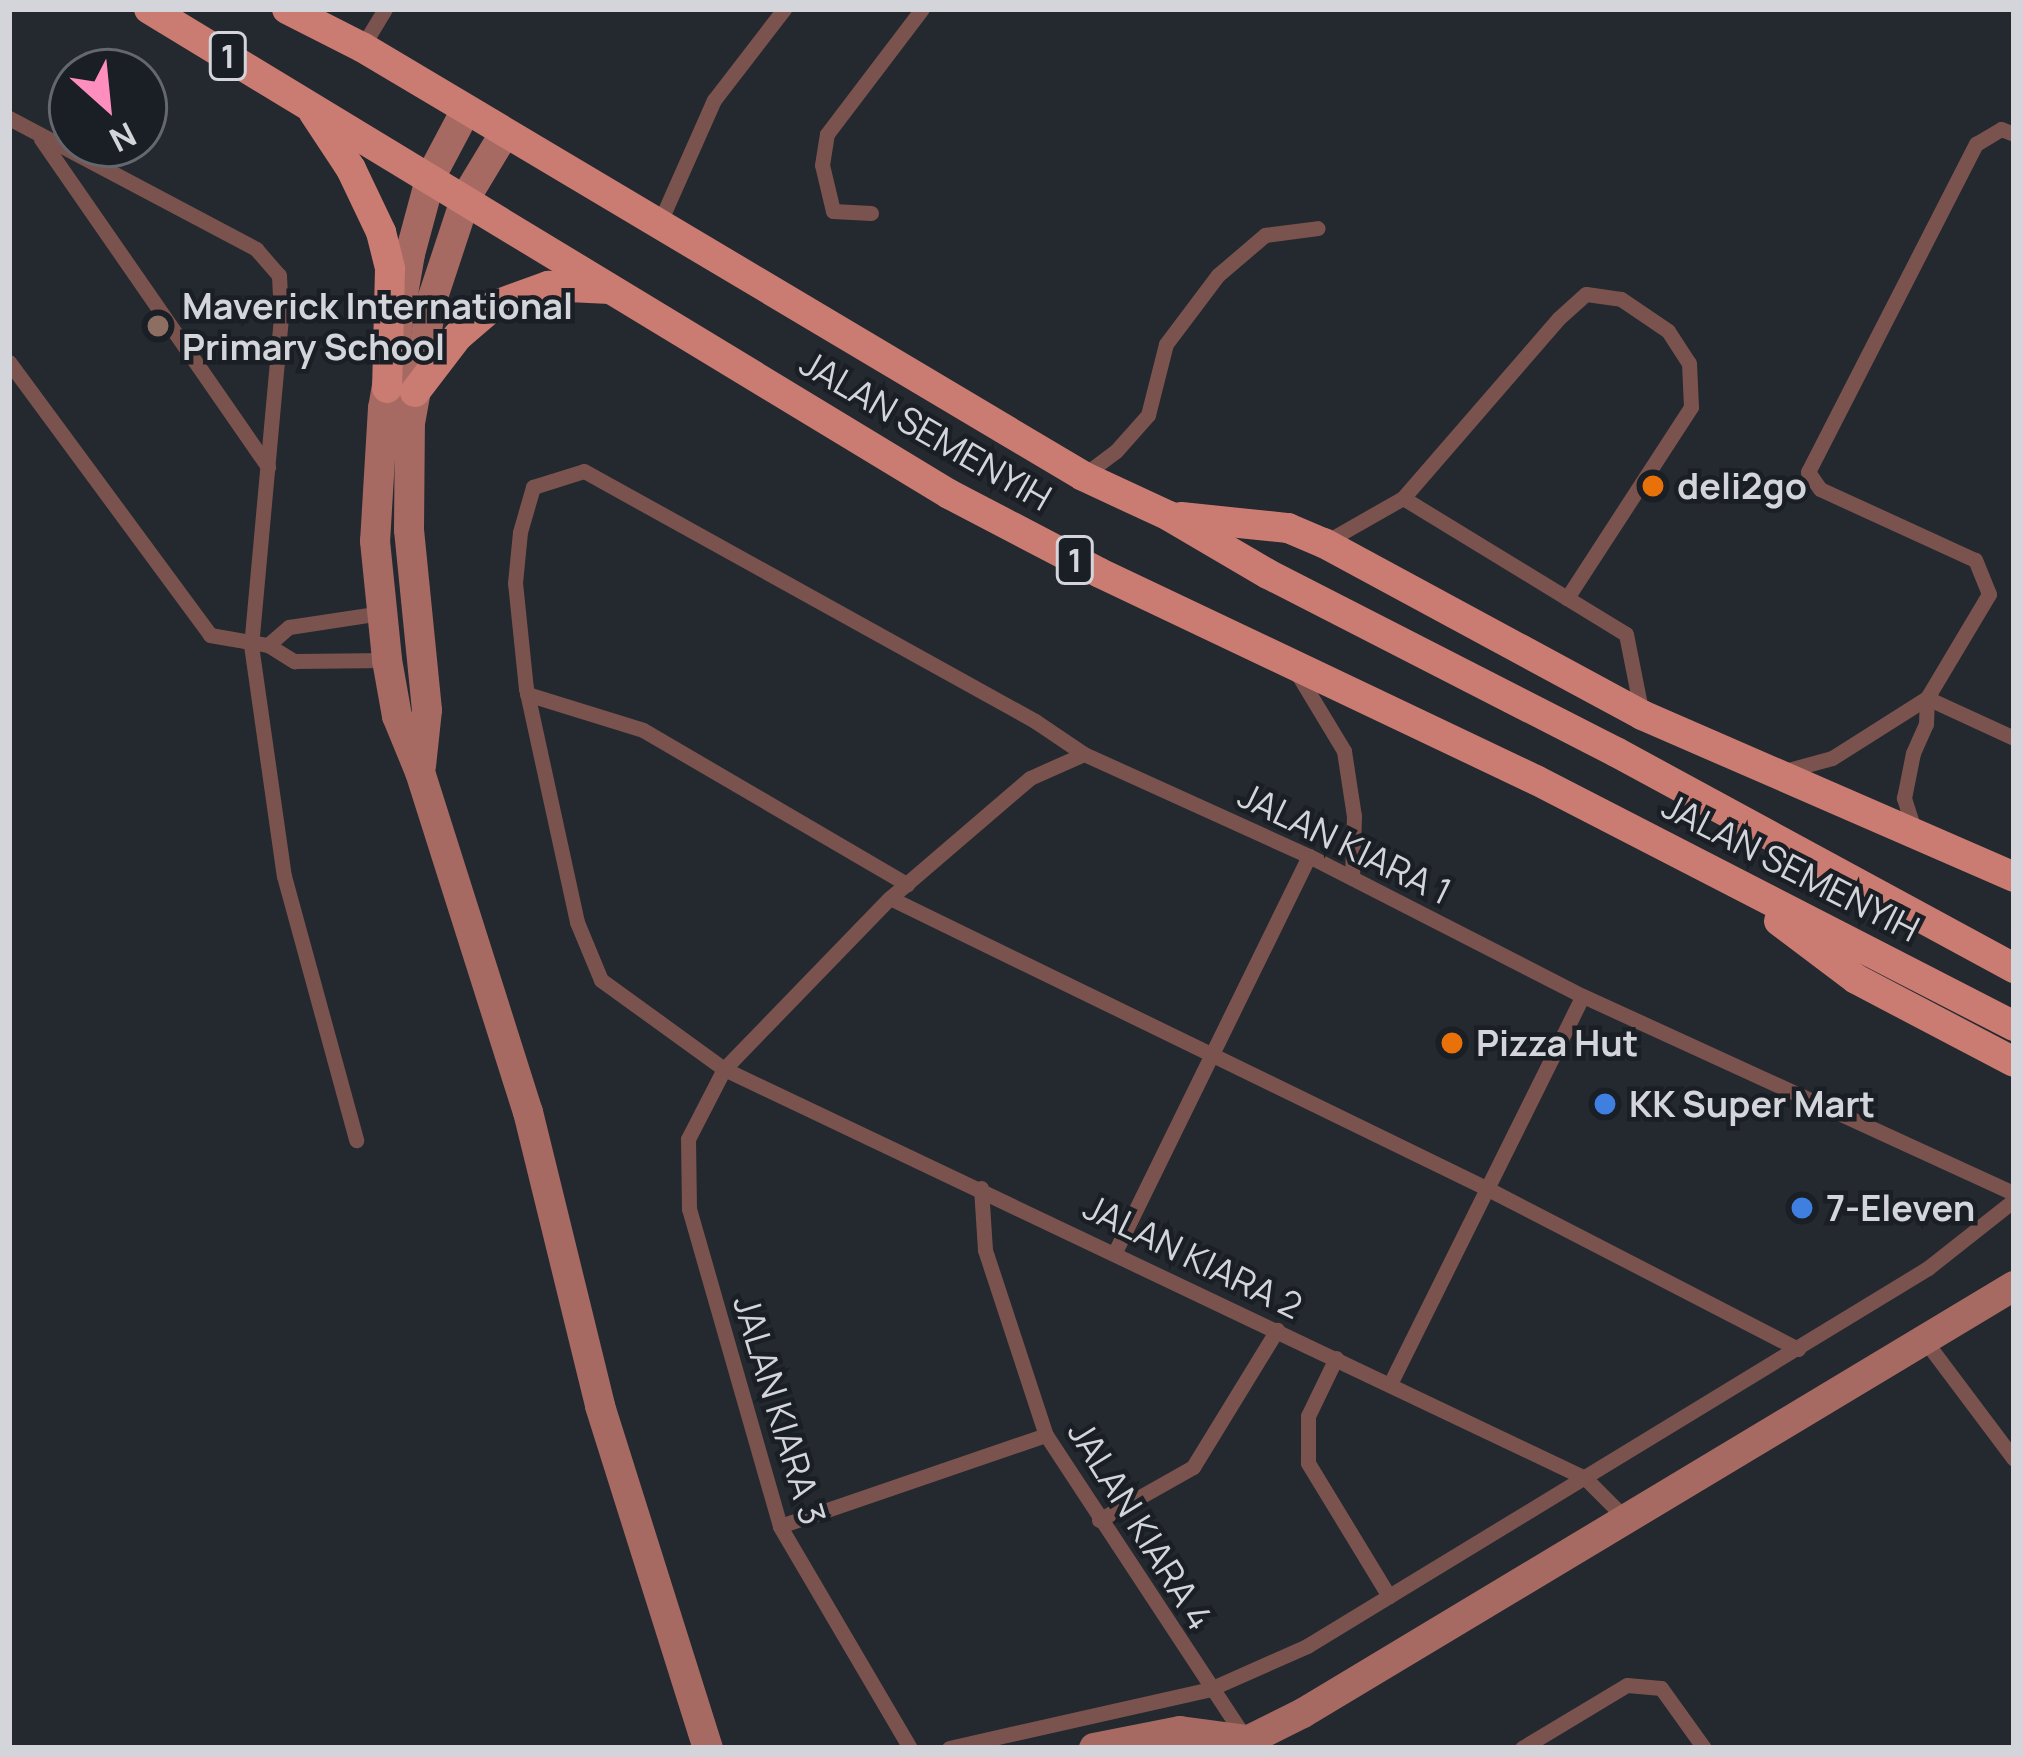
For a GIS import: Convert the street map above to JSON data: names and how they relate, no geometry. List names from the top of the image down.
{
  "streets": {
    "main road": ["1", "JALAN SEMENYIH"],
    "lane": [
      "JALAN KIARA 1",
      "JALAN KIARA 2",
      "JALAN KIARA 3",
      "JALAN KIARA 4"
    ]
  },
  "crossings": [
    ["1", "JALAN SEMENYIH"],
    ["JALAN KIARA 1", "JALAN KIARA 2"],
    ["JALAN KIARA 2", "JALAN KIARA 3"],
    ["JALAN KIARA 2", "JALAN KIARA 4"]
  ],
  "places": [
    "Maverick International Primary School",
    "deli2go",
    "Pizza Hut",
    "KK Super Mart",
    "7-Eleven"
  ],
  "north": "bottom right"
}
